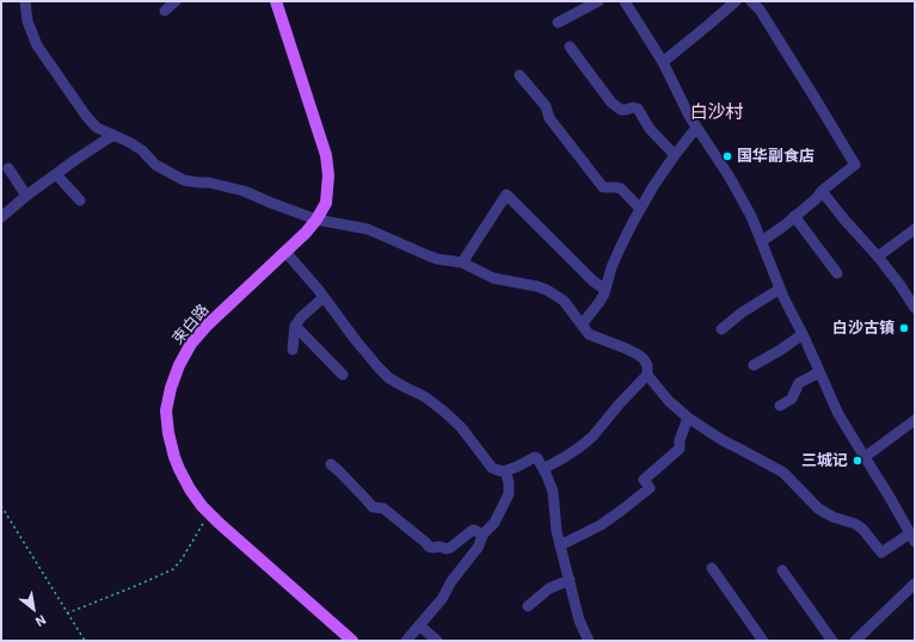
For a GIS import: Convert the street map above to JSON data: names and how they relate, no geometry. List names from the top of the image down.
{
  "streets": {
    "main road": ["束白路"]
  },
  "districts": ["白沙村"],
  "places": ["国华副食店", "白沙古镇", "三城记"],
  "north": "bottom right"
}
